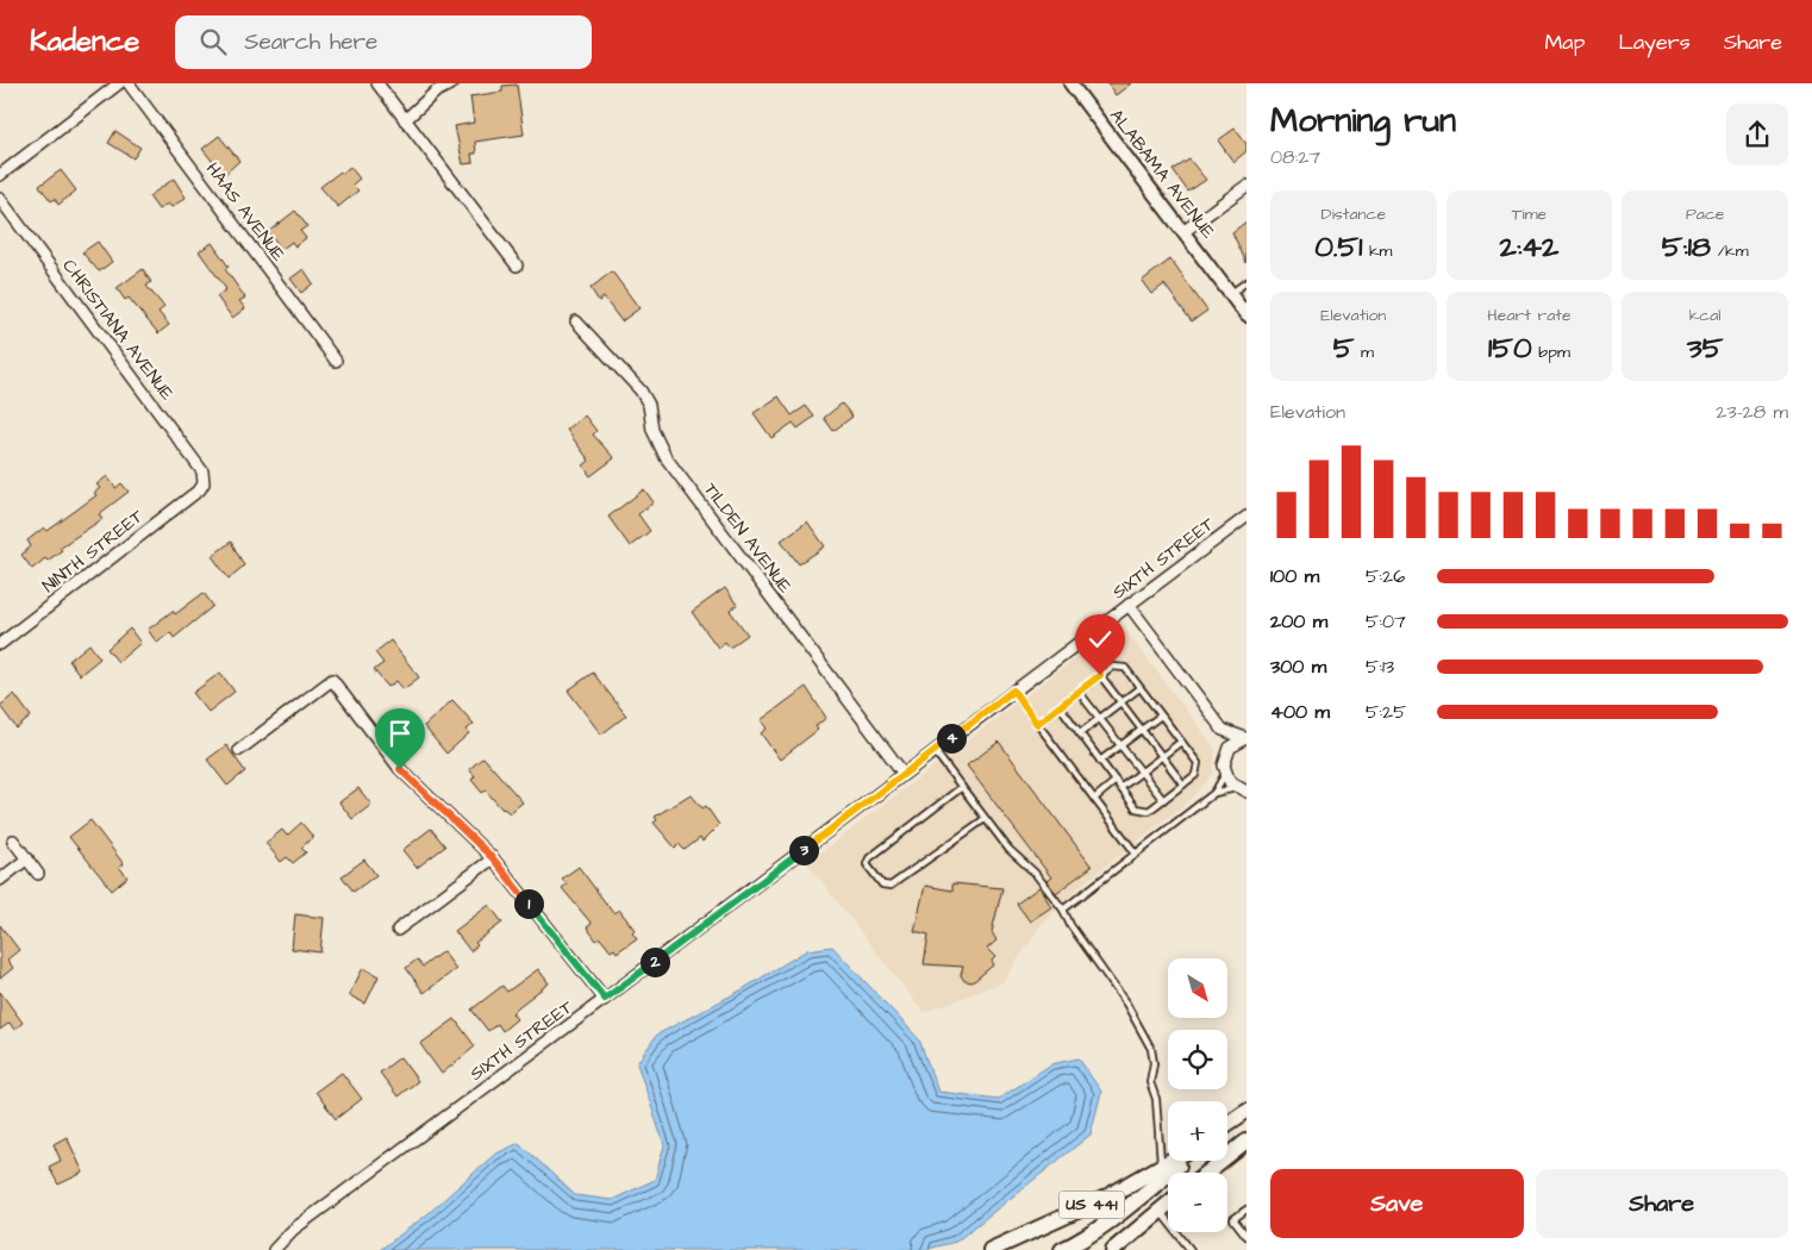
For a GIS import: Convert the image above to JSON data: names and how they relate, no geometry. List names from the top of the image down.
{
  "streets": {
    "main road": ["US 441"],
    "street": [
      "ALABAMA AVENUE",
      "HAAS AVENUE",
      "CHRISTIANA AVENUE",
      "TILDEN AVENUE",
      "NINTH STREET",
      "SIXTH STREET"
    ]
  },
  "crossings": [
    ["CHRISTIANA AVENUE", "NINTH STREET"],
    ["TILDEN AVENUE", "SIXTH STREET"]
  ],
  "north": "bottom right",
  "page": {
    "header": "Kadence",
    "search": "Search here",
    "nav": ["Map", "Layers", "Share"],
    "heading": ["Morning run", "08:27"],
    "stats": [
      ["Distance", "0.51 km"],
      ["Time", "2:42"],
      ["Pace", "5:18 /km"],
      ["Elevation", "5 m"],
      ["Heart rate", "150 bpm"],
      ["kcal", "35"]
    ],
    "chart": ["Elevation", "23–28 m"],
    "list": [
      {
        "name": "100 m",
        "note": "5:26"
      },
      {
        "name": "200 m",
        "note": "5:07"
      },
      {
        "name": "300 m",
        "note": "5:13"
      },
      {
        "name": "400 m",
        "note": "5:25"
      }
    ],
    "pins": [
      "4",
      "3",
      "1",
      "2"
    ],
    "map_buttons": ["+", "−"],
    "buttons": ["Save", "Share"]
  }
}
